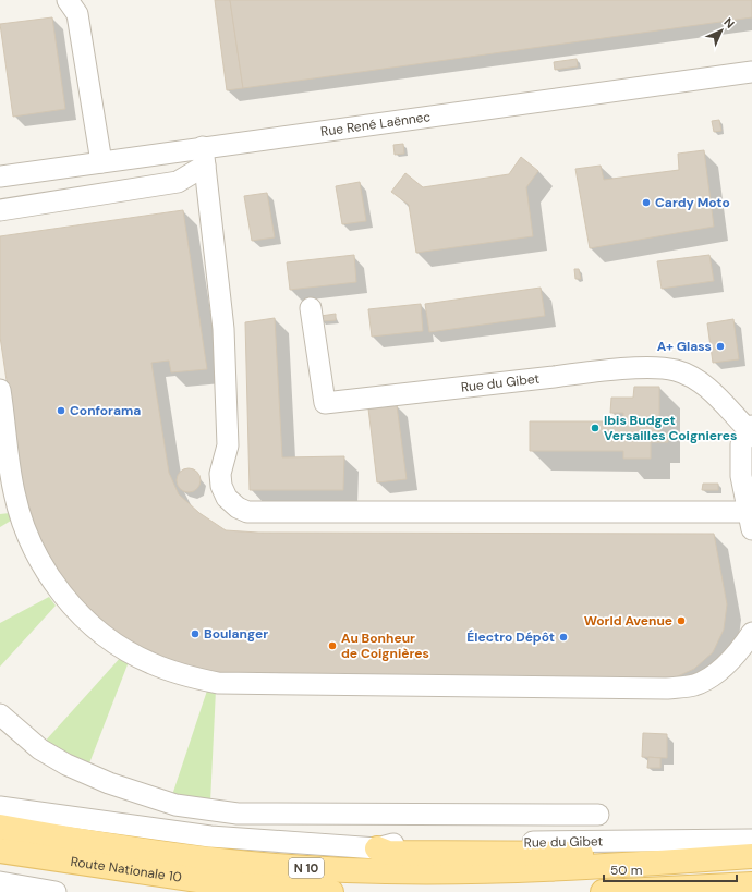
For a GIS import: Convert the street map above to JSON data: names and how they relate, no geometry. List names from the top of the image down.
{
  "streets": {
    "main road": ["N 10", "Route Nationale 10"],
    "street": ["Rue René Laënnec", "Rue du Gibet"]
  },
  "places": [
    "Cardy Moto",
    "A+ Glass",
    "Conforama",
    "Ibis Budget Versailles Coignieres",
    "World Avenue",
    "Boulanger",
    "Électro Dépôt",
    "Au Bonheur de Coignières"
  ],
  "scale_bar": "50 m",
  "north": "top right"
}
